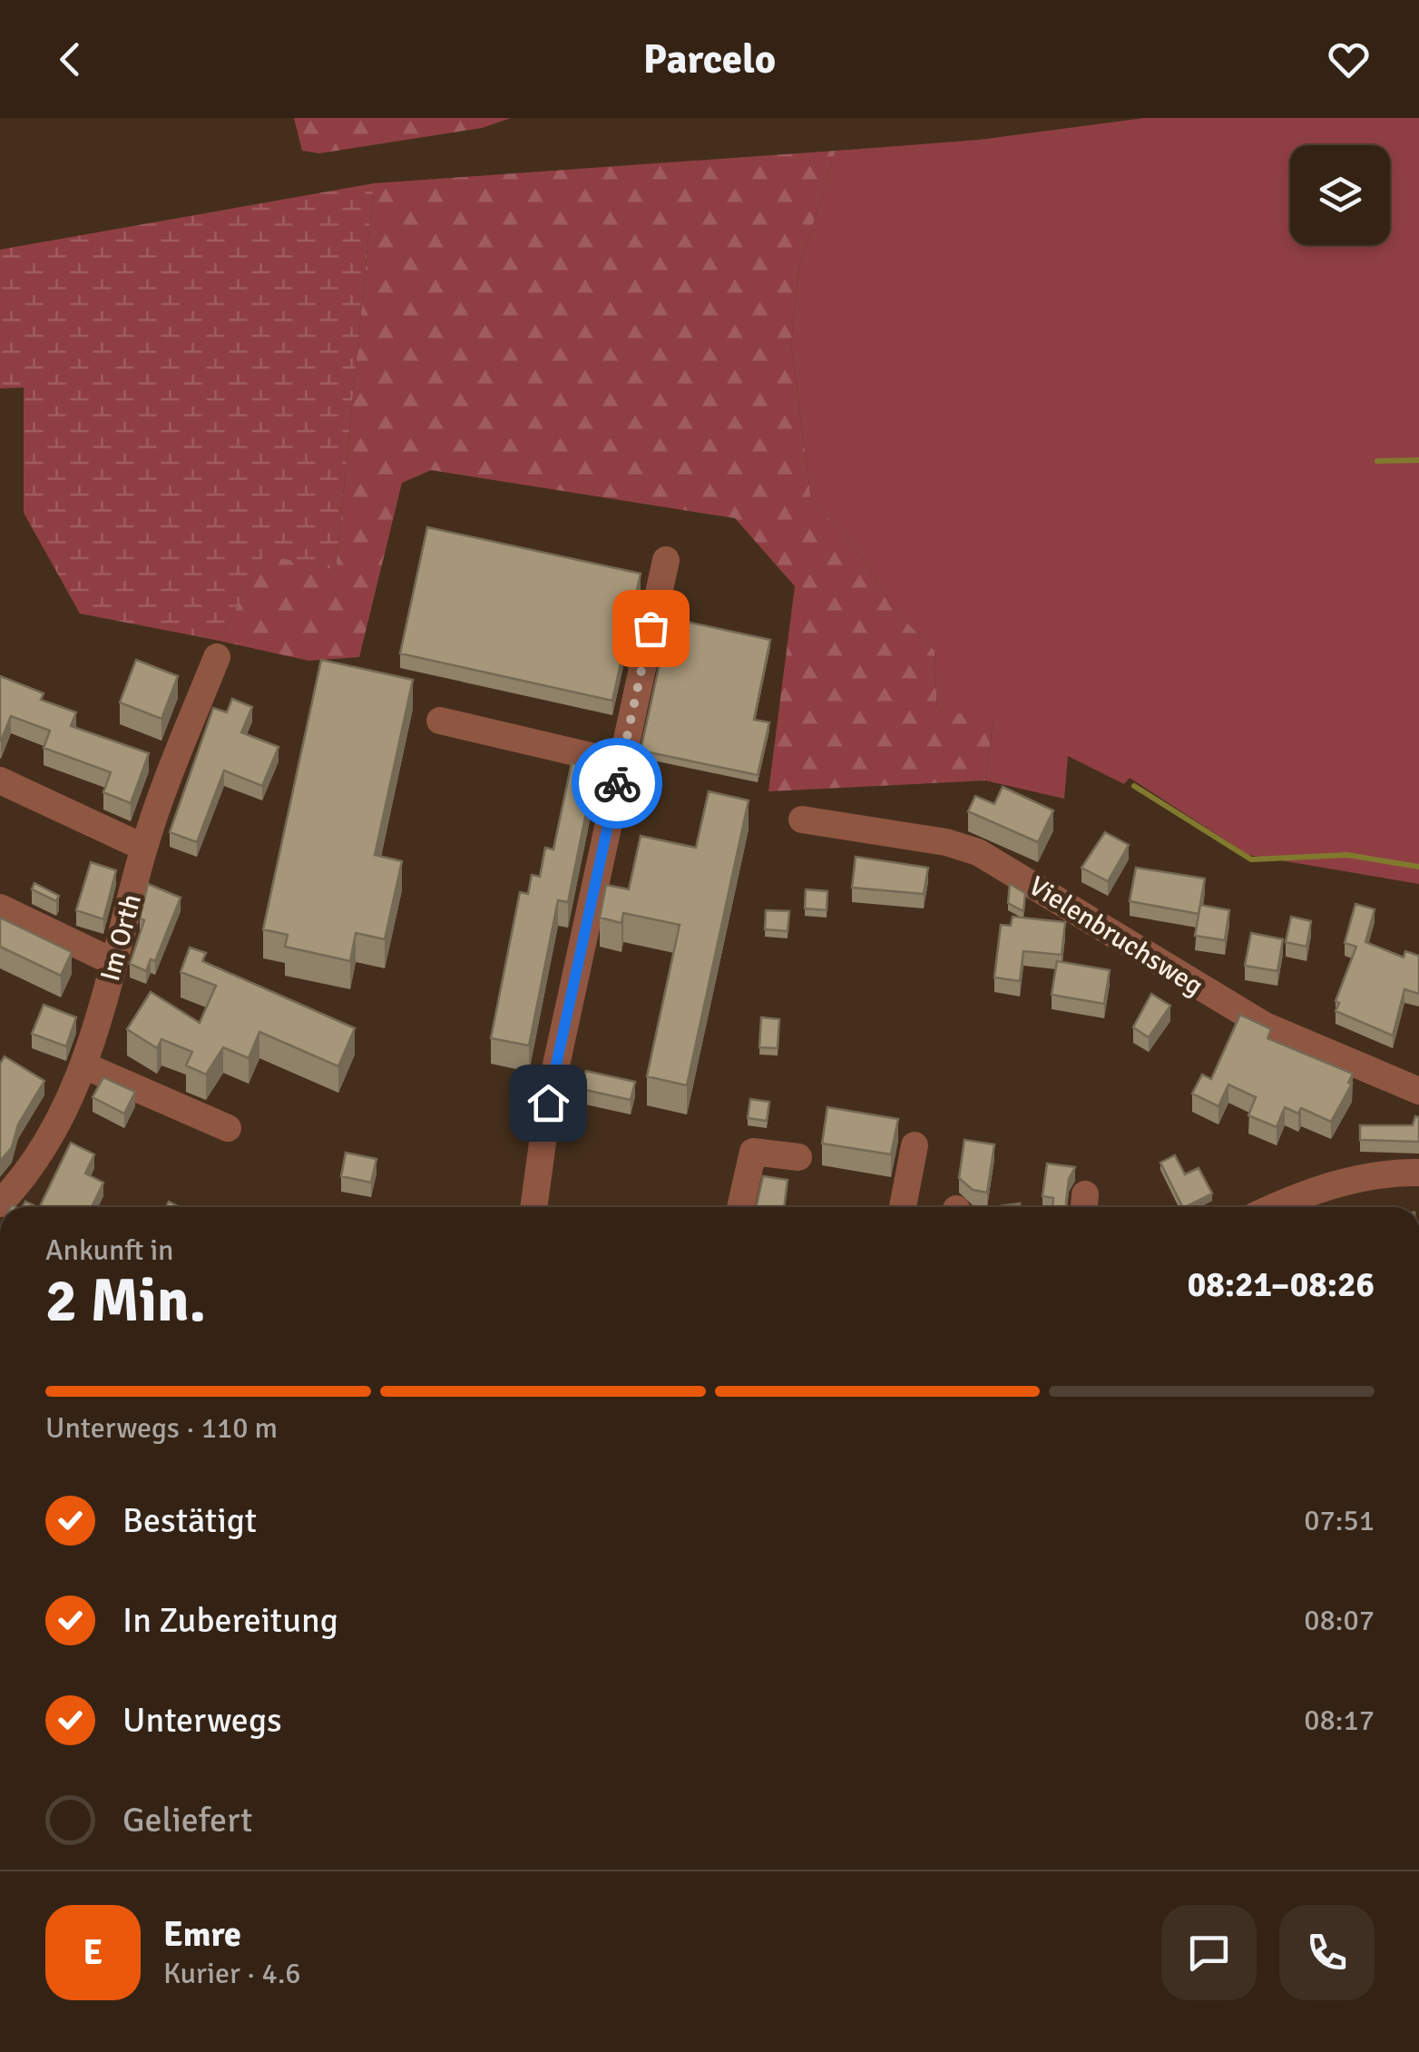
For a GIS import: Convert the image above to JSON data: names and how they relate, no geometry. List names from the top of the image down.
{
  "streets": {
    "street": ["Vielenbruchsweg", "Im Orth"]
  },
  "page": {
    "header": "Parcelo",
    "heading": ["2 Min.", "Ankunft in", "08:21–08:26"],
    "panel": ["Emre", "Kurier · 4.6"],
    "bar": "Unterwegs · 110 m",
    "list": [
      ["Bestätigt", "07:51"],
      ["In Zubereitung", "08:07"],
      ["Unterwegs", "08:17"],
      "Geliefert"
    ],
    "round": "E"
  }
}
